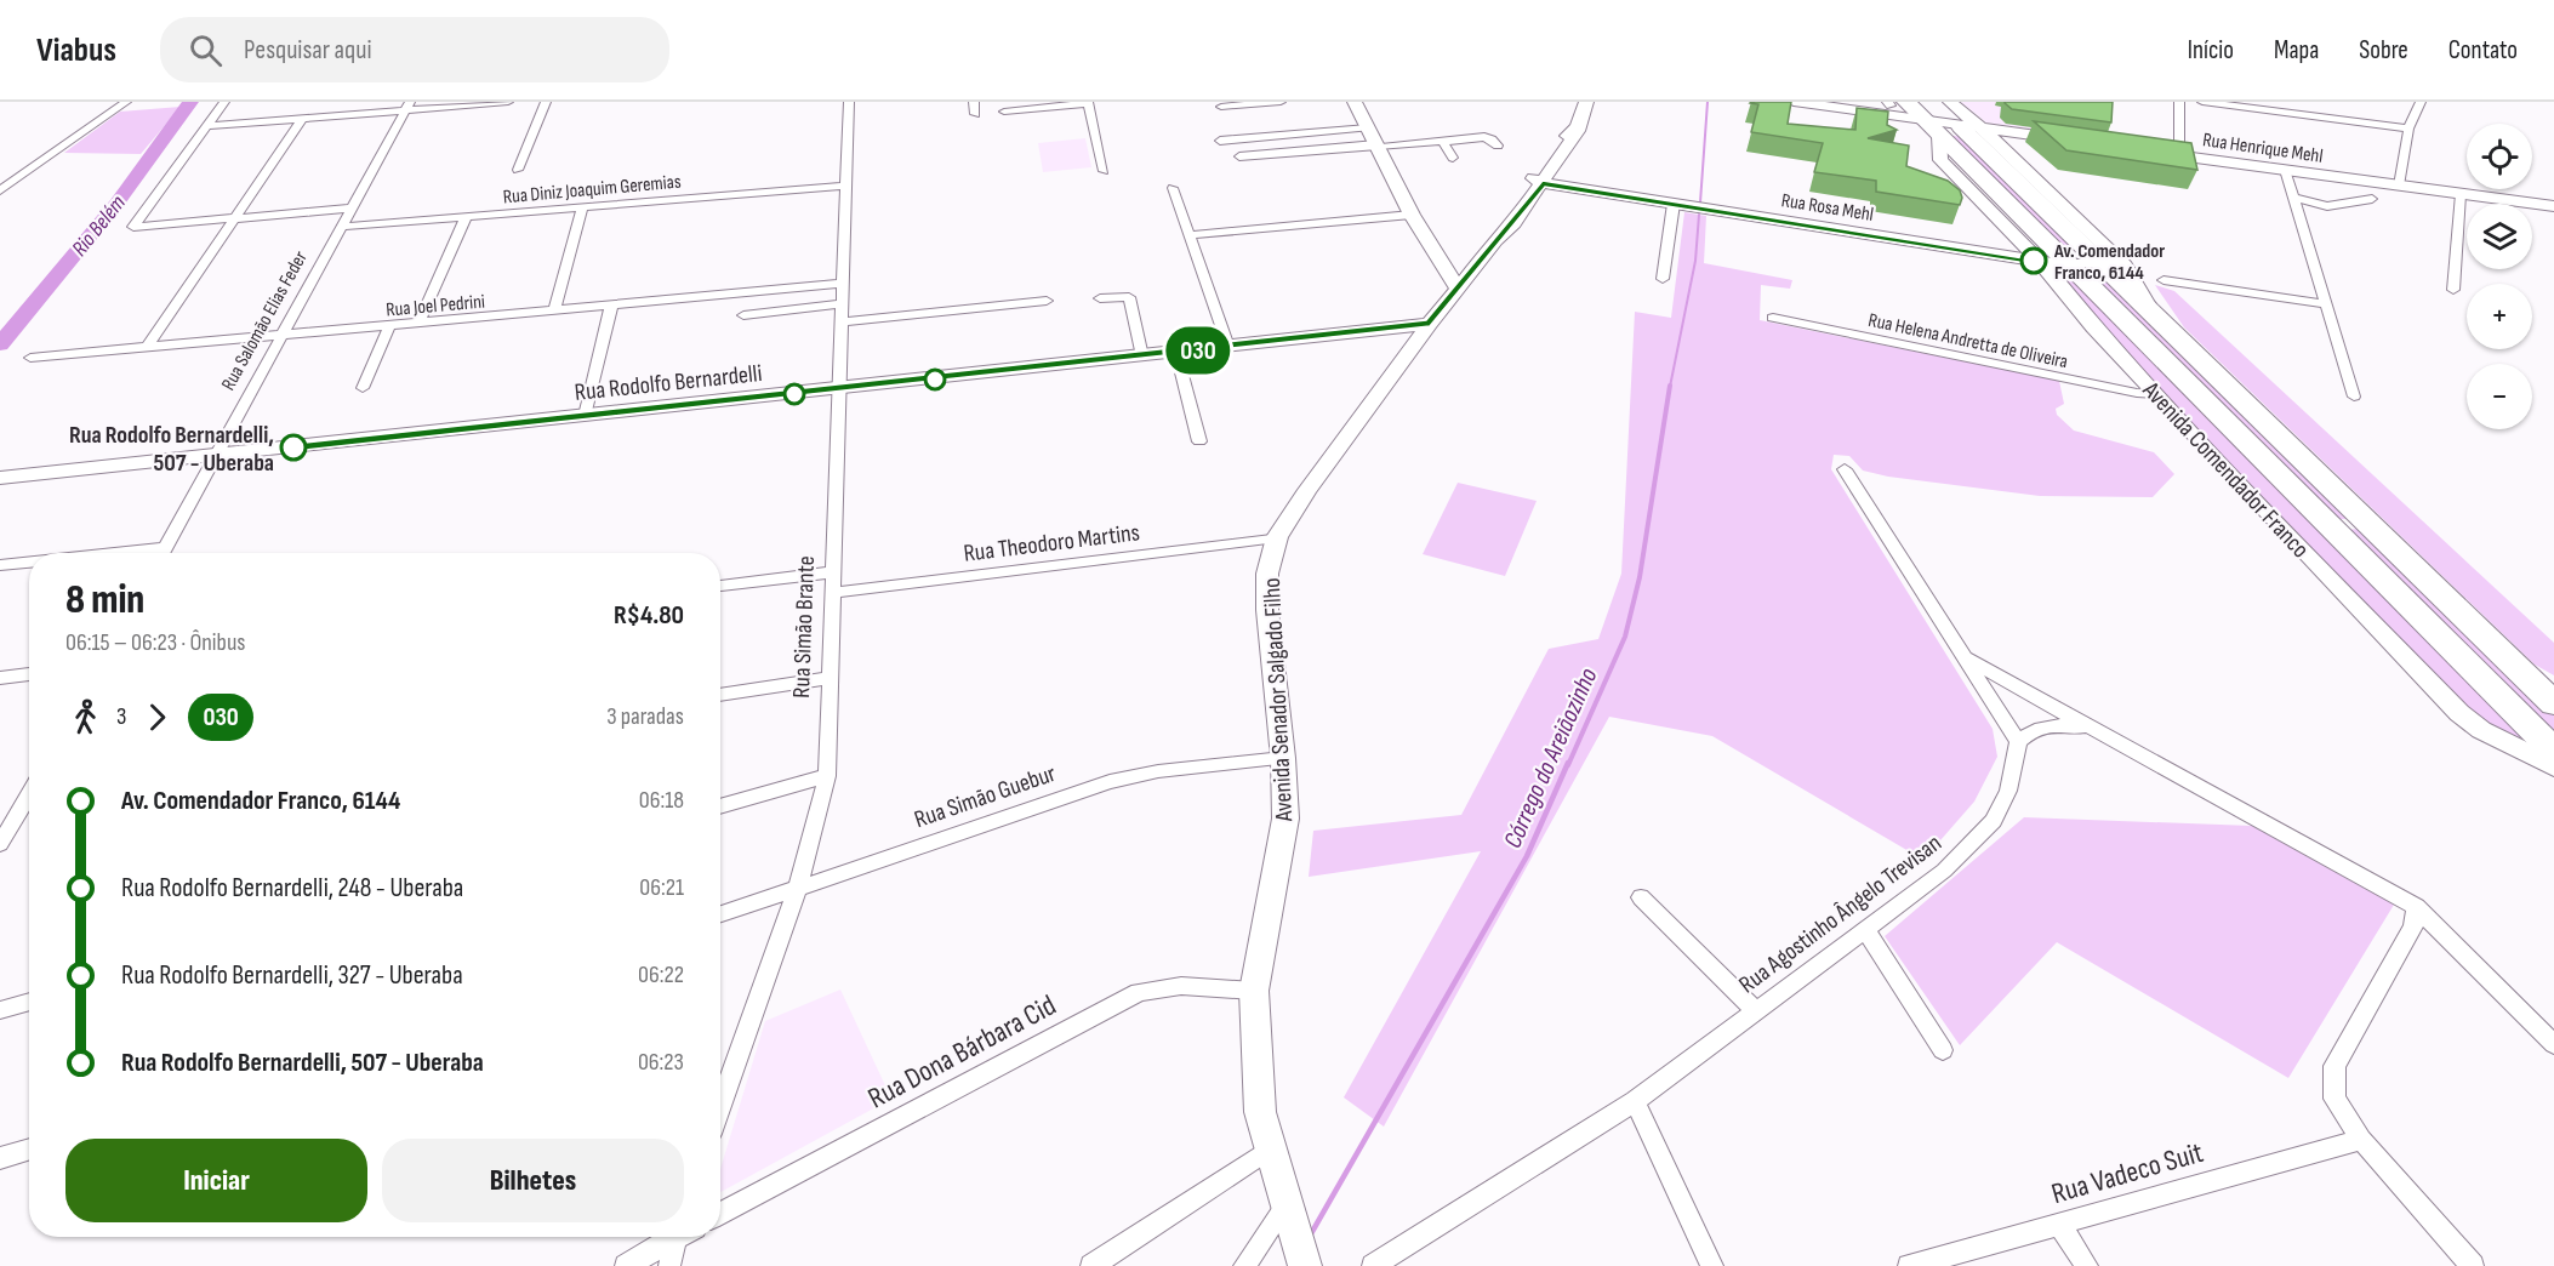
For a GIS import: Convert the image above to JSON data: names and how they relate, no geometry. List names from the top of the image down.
{
  "streets": {
    "highway": ["Avenida Comendador Franco"],
    "main road": [
      "Rua Henrique Mehl",
      "Rua Rosa Mehl",
      "Rua Rodolfo Bernardelli",
      "Avenida Senador Salgado Filho"
    ],
    "street": [
      "Rua Diniz Joaquim Geremias",
      "Rua Joel Pedrini",
      "Rua Salomão Elias Feder",
      "Rua Helena Andretta de Oliveira",
      "Rua Theodoro Martins",
      "Rua Simão Brante",
      "Rua Simão Guebur",
      "Rua Agostinho Ângelo Trevisan",
      "Rua Dona Bárbara Cid",
      "Rua Vadeco Suit"
    ]
  },
  "crossings": [
    ["Rua Diniz Joaquim Geremias", "Rua Salomão Elias Feder"],
    ["Rua Diniz Joaquim Geremias", "Rua Simão Brante"],
    ["Rua Rosa Mehl", "Avenida Comendador Franco"],
    ["Rua Rosa Mehl", "Avenida Senador Salgado Filho"],
    ["Rua Joel Pedrini", "Rua Salomão Elias Feder"],
    ["Rua Joel Pedrini", "Rua Simão Brante"],
    ["Rua Salomão Elias Feder", "Rua Rodolfo Bernardelli"],
    ["Rua Helena Andretta de Oliveira", "Avenida Comendador Franco"],
    ["Rua Rodolfo Bernardelli", "Rua Simão Brante"],
    ["Rua Rodolfo Bernardelli", "Avenida Senador Salgado Filho"],
    ["Rua Theodoro Martins", "Rua Simão Brante"],
    ["Rua Theodoro Martins", "Avenida Senador Salgado Filho"],
    ["Rua Simão Brante", "Rua Simão Guebur"],
    ["Avenida Senador Salgado Filho", "Rua Simão Guebur"],
    ["Avenida Senador Salgado Filho", "Rua Dona Bárbara Cid"]
  ],
  "water": ["Rio Belém", "Córrego do Areiãozinho"],
  "places": ["Av. Comendador Franco, 6144", "Rua Rodolfo Bernardelli, 507 - Uberaba"],
  "lines": ["bus line 030"],
  "page": {
    "header": "Viabus",
    "search": "Pesquisar aqui",
    "nav": [
      "Início",
      "Mapa",
      "Sobre",
      "Contato"
    ],
    "on_map": "030",
    "map_buttons": ["+", "−"],
    "heading": ["8 min", "06:15 – 06:23 · Ônibus", "R$4.80"],
    "legs": ["3", "030", "3 paradas"],
    "list": [
      {
        "name": "Av. Comendador Franco, 6144",
        "value": "06:18"
      },
      {
        "name": "Rua Rodolfo Bernardelli, 248 - Uberaba",
        "value": "06:21"
      },
      {
        "name": "Rua Rodolfo Bernardelli, 327 - Uberaba",
        "value": "06:22"
      },
      {
        "name": "Rua Rodolfo Bernardelli, 507 - Uberaba",
        "value": "06:23"
      }
    ],
    "buttons": ["Iniciar", "Bilhetes"]
  }
}
